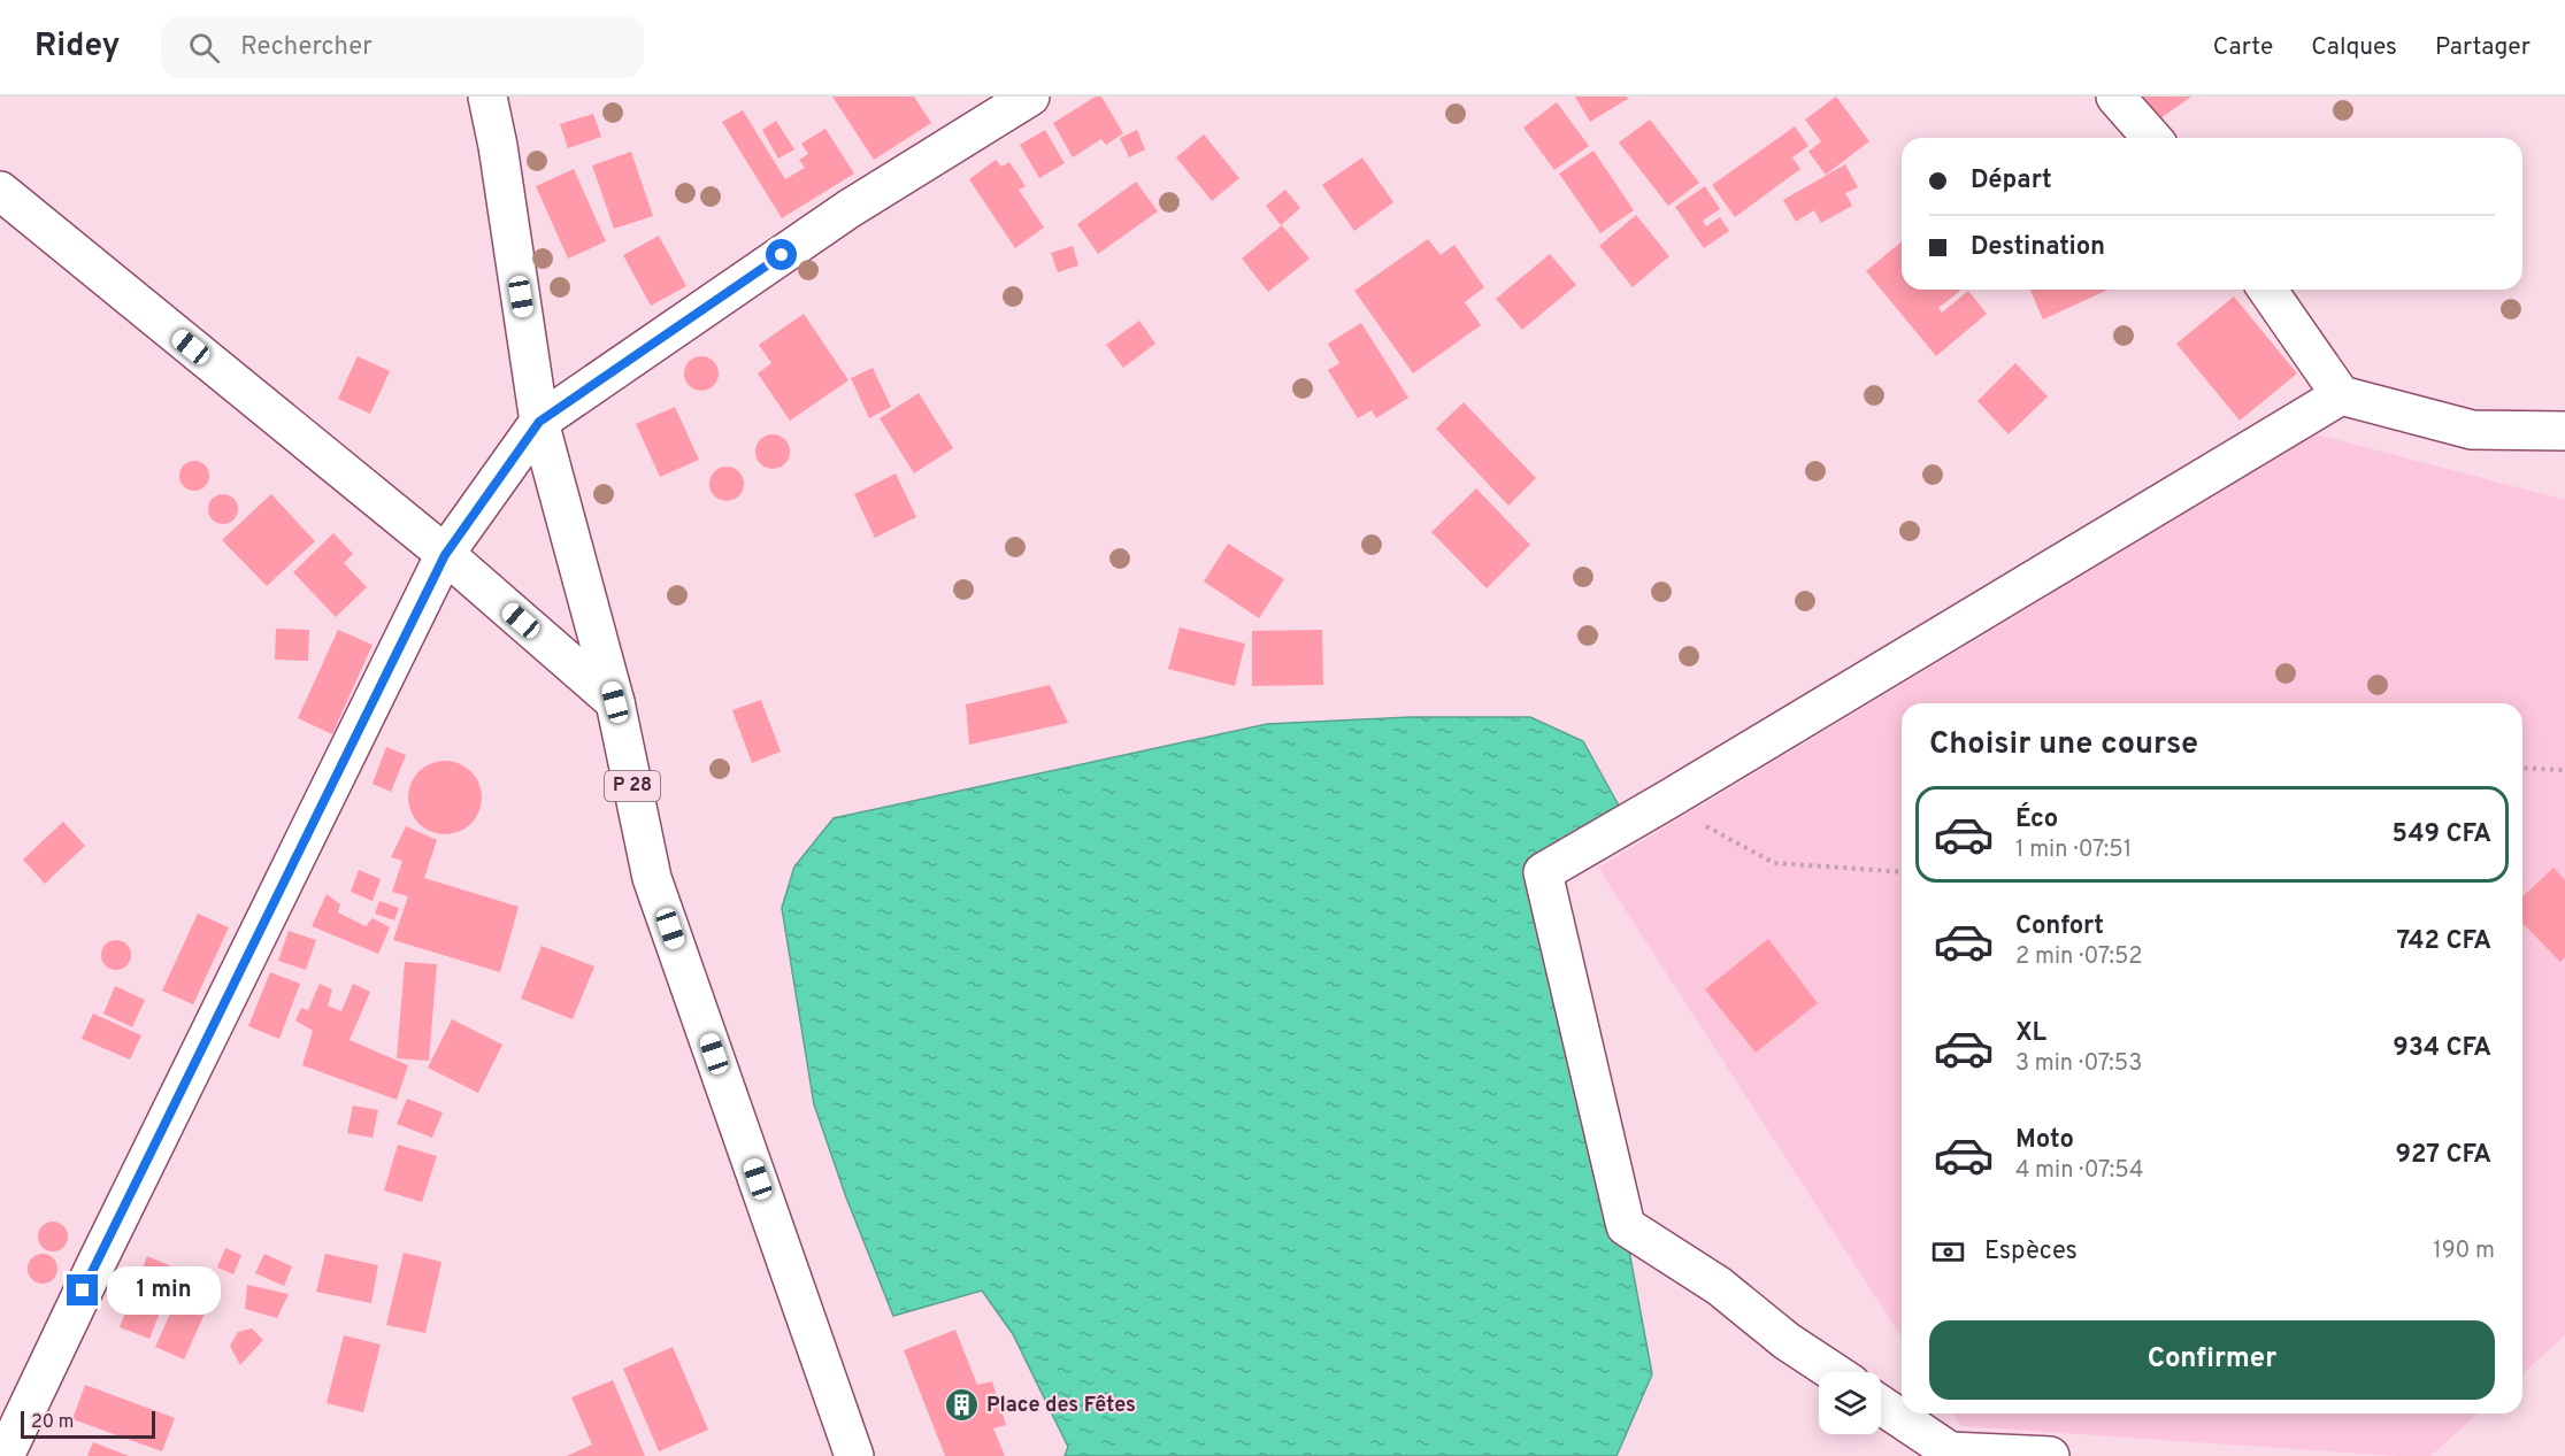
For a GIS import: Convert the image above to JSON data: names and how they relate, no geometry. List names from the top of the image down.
{
  "streets": {
    "street": ["P 28"]
  },
  "places": {
    "building": ["Place des Fêtes"]
  },
  "scale_bar": "20 m",
  "page": {
    "header": "Ridey",
    "search": "Rechercher",
    "nav": ["Carte", "Calques", "Partager"],
    "banner": ["Départ", "Destination"],
    "heading": "Choisir une course",
    "list": [
      {
        "name": "Éco",
        "note": "1 min · 07:51",
        "value": "549 CFA"
      },
      {
        "name": "Confort",
        "note": "2 min · 07:52",
        "value": "742 CFA"
      },
      {
        "name": "XL",
        "note": "3 min · 07:53",
        "value": "934 CFA"
      },
      {
        "name": "Moto",
        "note": "4 min · 07:54",
        "value": "927 CFA"
      }
    ],
    "pay": ["Espèces", "190 m"],
    "bubble": "1 min",
    "buttons": "Confirmer",
    "scale": "20 m"
  }
}
